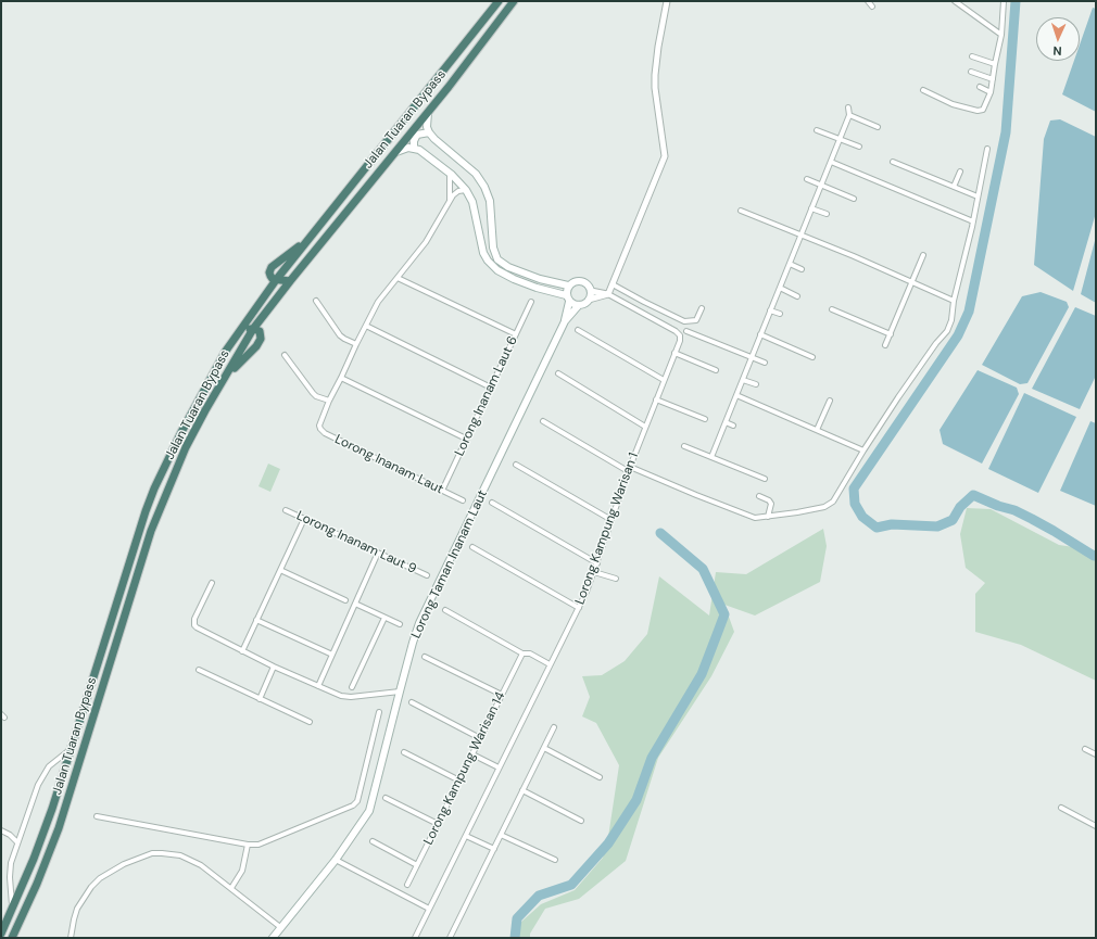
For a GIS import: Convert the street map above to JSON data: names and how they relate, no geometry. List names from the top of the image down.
{
  "streets": {
    "highway": ["Jalan Tuaran Bypass"],
    "main road": ["Lorong Taman Inanam Laut"],
    "street": [
      "Lorong Inanam Laut 6",
      "Lorong Inanam Laut",
      "Lorong Kampung Warisan 1",
      "Lorong Inanam Laut 9",
      "Lorong Kampung Warisan 14"
    ]
  },
  "crossings": [
    ["Lorong Inanam Laut 6", "Lorong Inanam Laut"],
    ["Lorong Kampung Warisan 1", "Lorong Taman Inanam Laut"]
  ],
  "north": "bottom"
}
